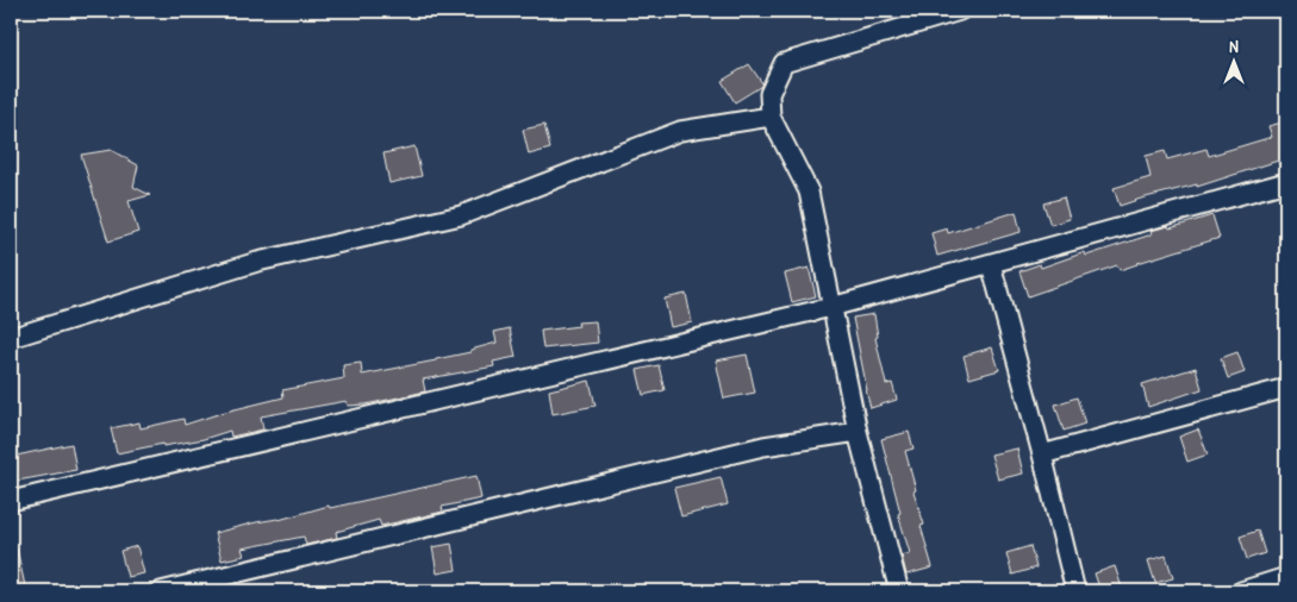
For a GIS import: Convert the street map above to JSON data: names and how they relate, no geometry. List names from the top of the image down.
{
  "north": "top"
}
